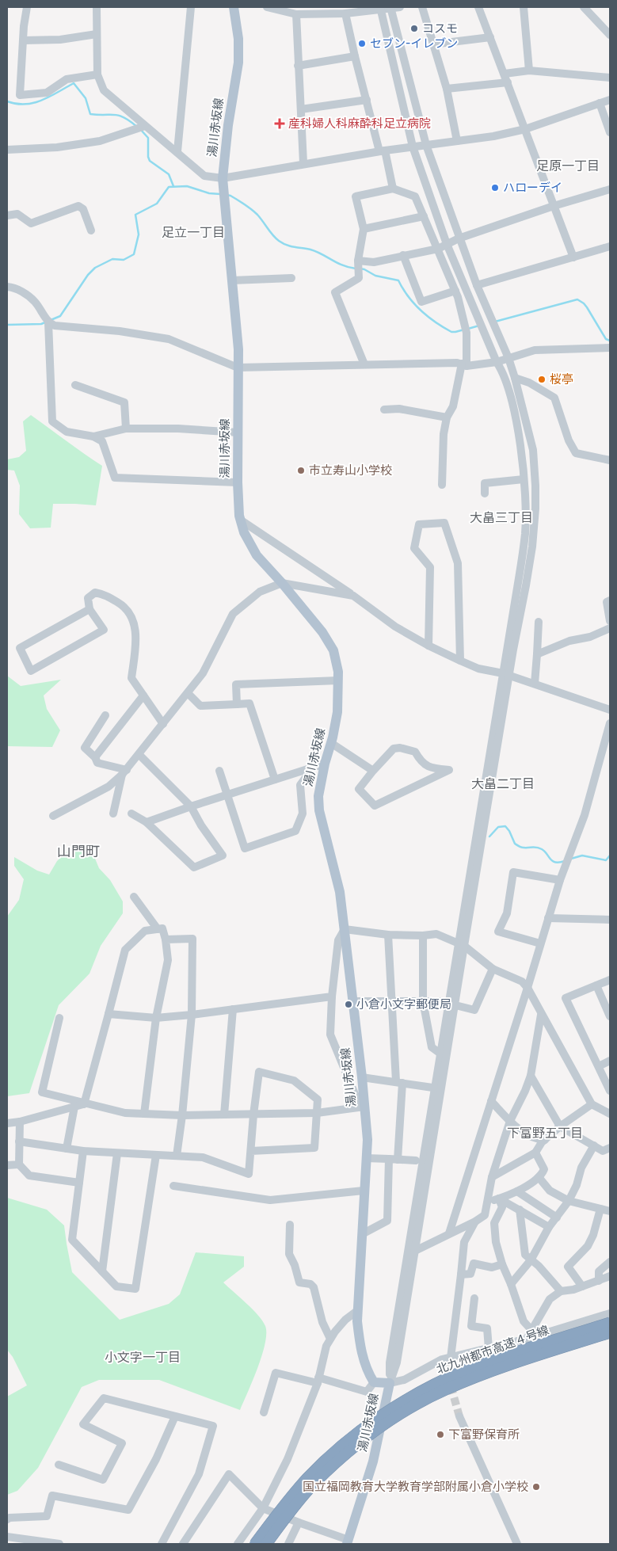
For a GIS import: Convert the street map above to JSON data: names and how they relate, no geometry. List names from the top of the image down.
{
  "streets": {
    "highway": ["北九州都市高速４号線"],
    "main road": ["湯川赤坂線"]
  },
  "districts": [
    "足原一丁目",
    "足立一丁目",
    "大畠三丁目",
    "大畠二丁目",
    "山門町",
    "下富野五丁目",
    "小文字一丁目"
  ],
  "places": {
    "other": [
      "コスモ",
      "セブン-イレブン",
      "ハローデイ",
      "桜亭",
      "市立寿山小学校",
      "小倉小文字郵便局",
      "下富野保育所",
      "国立福岡教育大学教育学部附属小倉小学校"
    ],
    "health": ["産科婦人科麻酔科足立病院"]
  }
}
